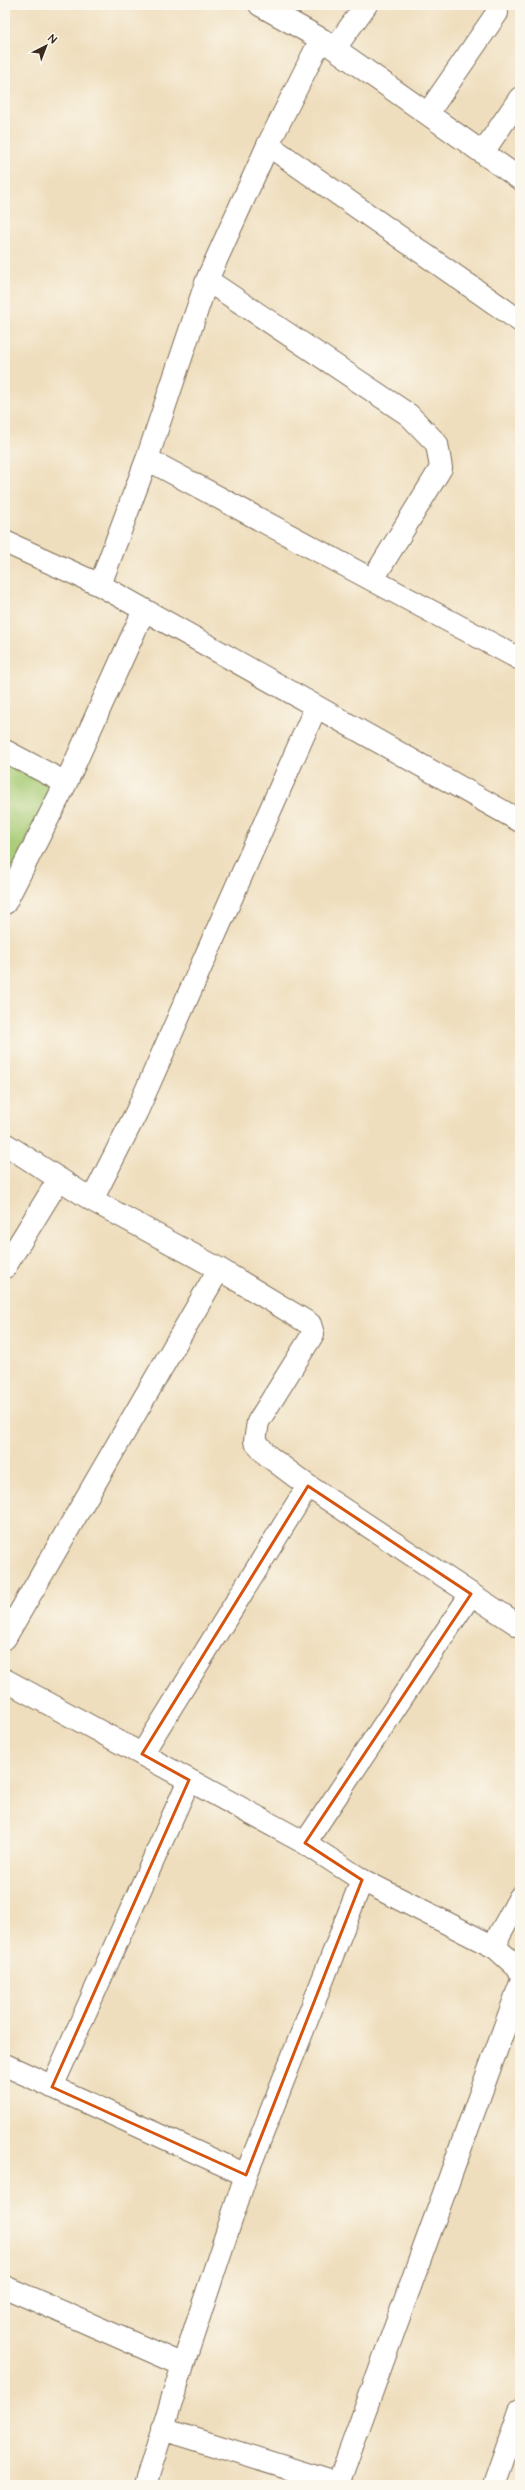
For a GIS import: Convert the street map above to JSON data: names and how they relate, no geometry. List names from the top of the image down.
{
  "north": "top right"
}
